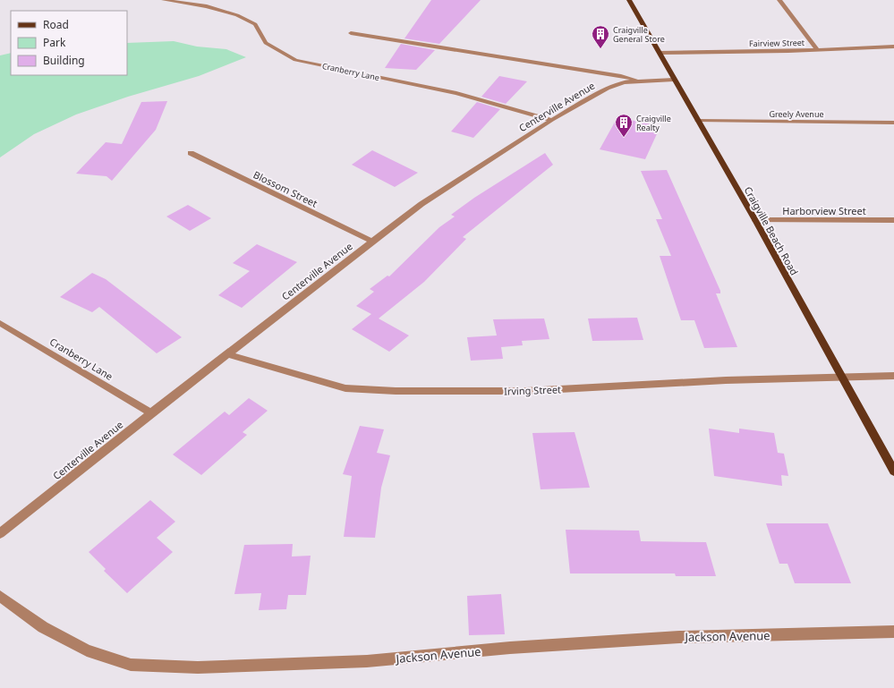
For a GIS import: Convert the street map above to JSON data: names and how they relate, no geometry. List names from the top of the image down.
{
  "streets": {
    "main road": ["Craigville Beach Road"],
    "street": [
      "Fairview Street",
      "Cranberry Lane",
      "Centerville Avenue",
      "Greely Avenue",
      "Blossom Street",
      "Harborview Street",
      "Irving Street",
      "Jackson Avenue"
    ]
  },
  "crossings": [
    ["Fairview Street", "Craigville Beach Road"],
    ["Cranberry Lane", "Centerville Avenue"],
    ["Centerville Avenue", "Blossom Street"],
    ["Centerville Avenue", "Craigville Beach Road"],
    ["Centerville Avenue", "Irving Street"],
    ["Greely Avenue", "Craigville Beach Road"],
    ["Harborview Street", "Craigville Beach Road"],
    ["Craigville Beach Road", "Irving Street"]
  ],
  "places": {
    "building": ["Craigville General Store", "Craigville Realty"]
  },
  "legend": ["Road", "Park", "Building"]
}
